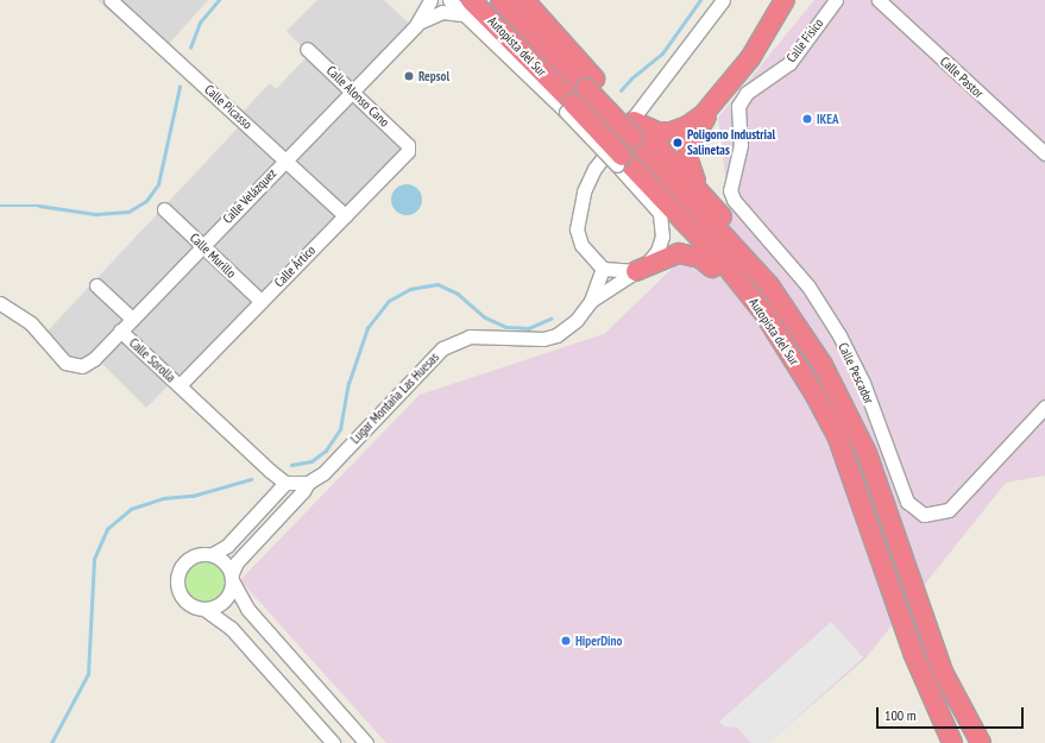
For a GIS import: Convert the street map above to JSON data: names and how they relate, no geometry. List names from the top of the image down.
{
  "streets": {
    "highway": ["Autopista del Sur"],
    "street": [
      "Calle Físico",
      "Calle Pastor",
      "Calle Alonso Cano",
      "Calle Picasso",
      "Calle Velázquez",
      "Calle Murillo",
      "Calle Ártico",
      "Calle Sorolla",
      "Calle Pescador",
      "Lugar Montaña Las Huesas"
    ]
  },
  "crossings": [
    ["Calle Físico", "Calle Pescador"],
    ["Autopista del Sur", "Calle Velázquez"],
    ["Calle Alonso Cano", "Calle Velázquez"],
    ["Calle Alonso Cano", "Calle Ártico"],
    ["Calle Picasso", "Calle Velázquez"],
    ["Calle Picasso", "Calle Ártico"],
    ["Calle Velázquez", "Calle Murillo"],
    ["Calle Velázquez", "Calle Sorolla"],
    ["Calle Murillo", "Calle Ártico"],
    ["Calle Ártico", "Calle Sorolla"]
  ],
  "places": [
    "Repsol",
    "IKEA",
    "Poligono Industrial Salinetas",
    "HiperDino"
  ],
  "scale_bar": "100 m"
}
